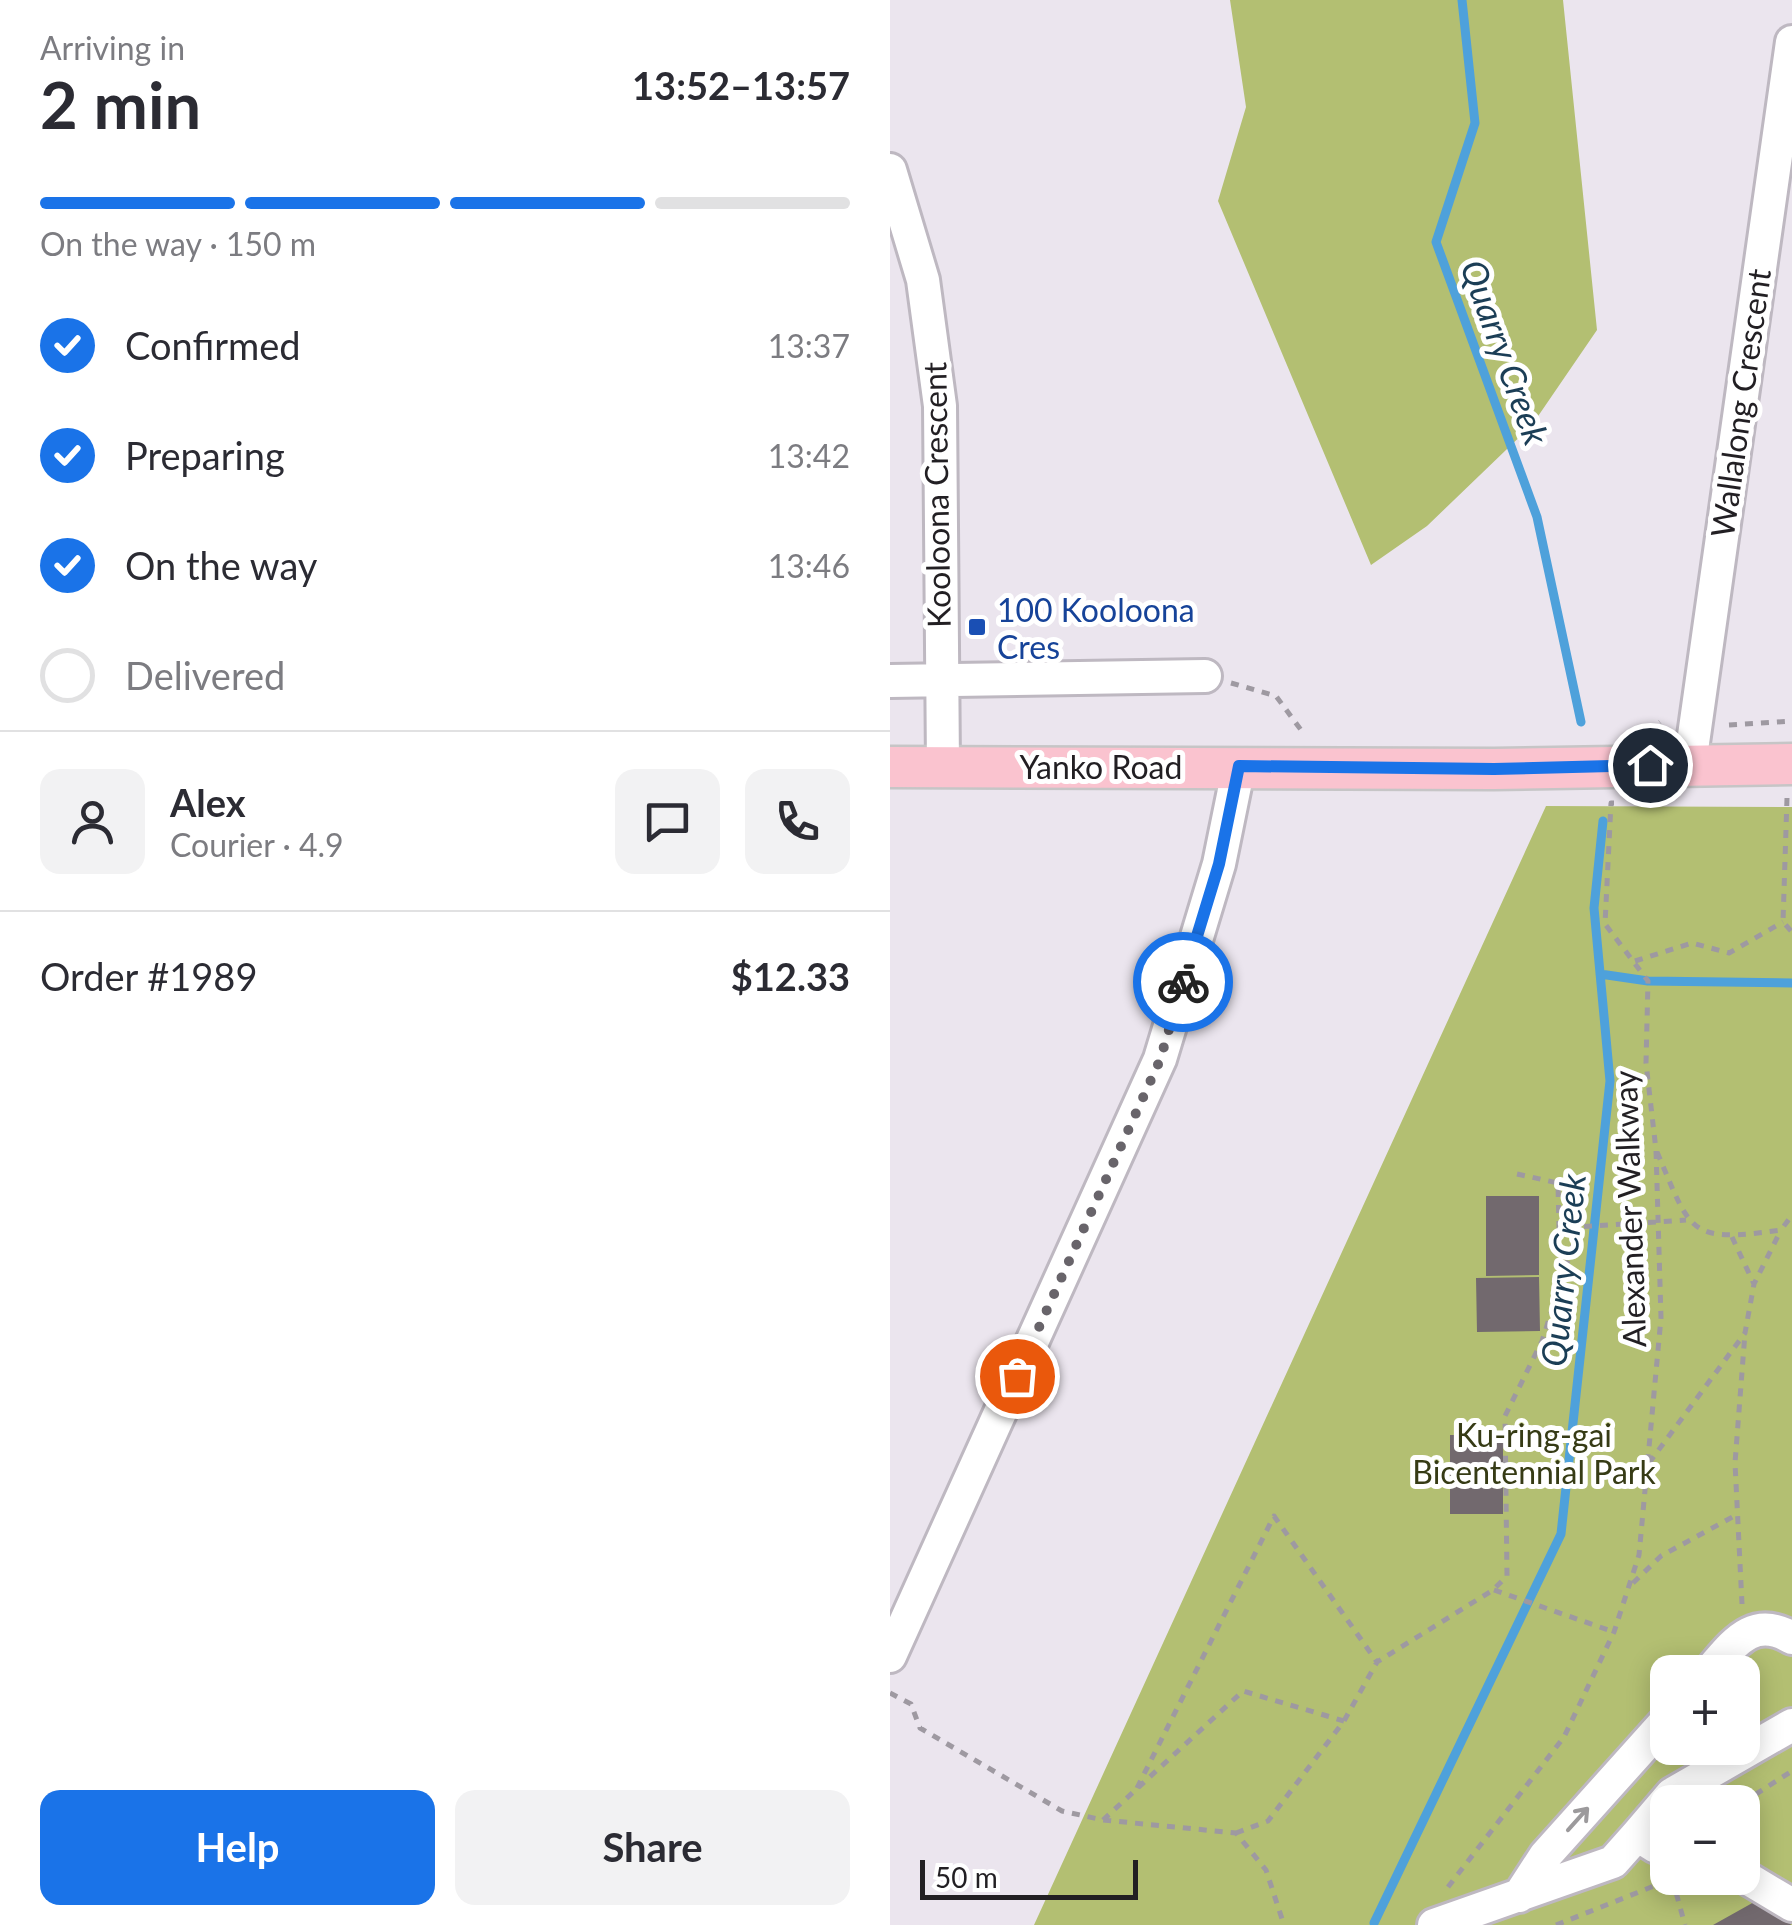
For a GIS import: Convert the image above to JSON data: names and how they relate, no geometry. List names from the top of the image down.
{
  "streets": {
    "main road": ["Yanko Road"],
    "street": ["Wallalong Crescent", "Kooloona Crescent"],
    "path": ["Alexander Walkway"]
  },
  "crossings": [
    ["Wallalong Crescent", "Yanko Road"],
    ["Kooloona Crescent", "Yanko Road"]
  ],
  "water": ["Quarry Creek"],
  "parks": ["Ku-ring-gai Bicentennial Park"],
  "places": {
    "transit": ["100 Kooloona Cres"]
  },
  "scale_bar": "50 m",
  "page": {
    "heading": ["2 min", "Arriving in", "13:52–13:57"],
    "panel": [
      "Alex",
      "Courier · 4.9",
      "Order #1989",
      "$12.33"
    ],
    "bar": "On the way · 150 m",
    "list": [
      ["Confirmed", "13:37"],
      ["Preparing", "13:42"],
      ["On the way", "13:46"],
      "Delivered"
    ],
    "map_buttons": ["+", "−"],
    "buttons": ["Help", "Share"],
    "scale": "50 m"
  }
}
